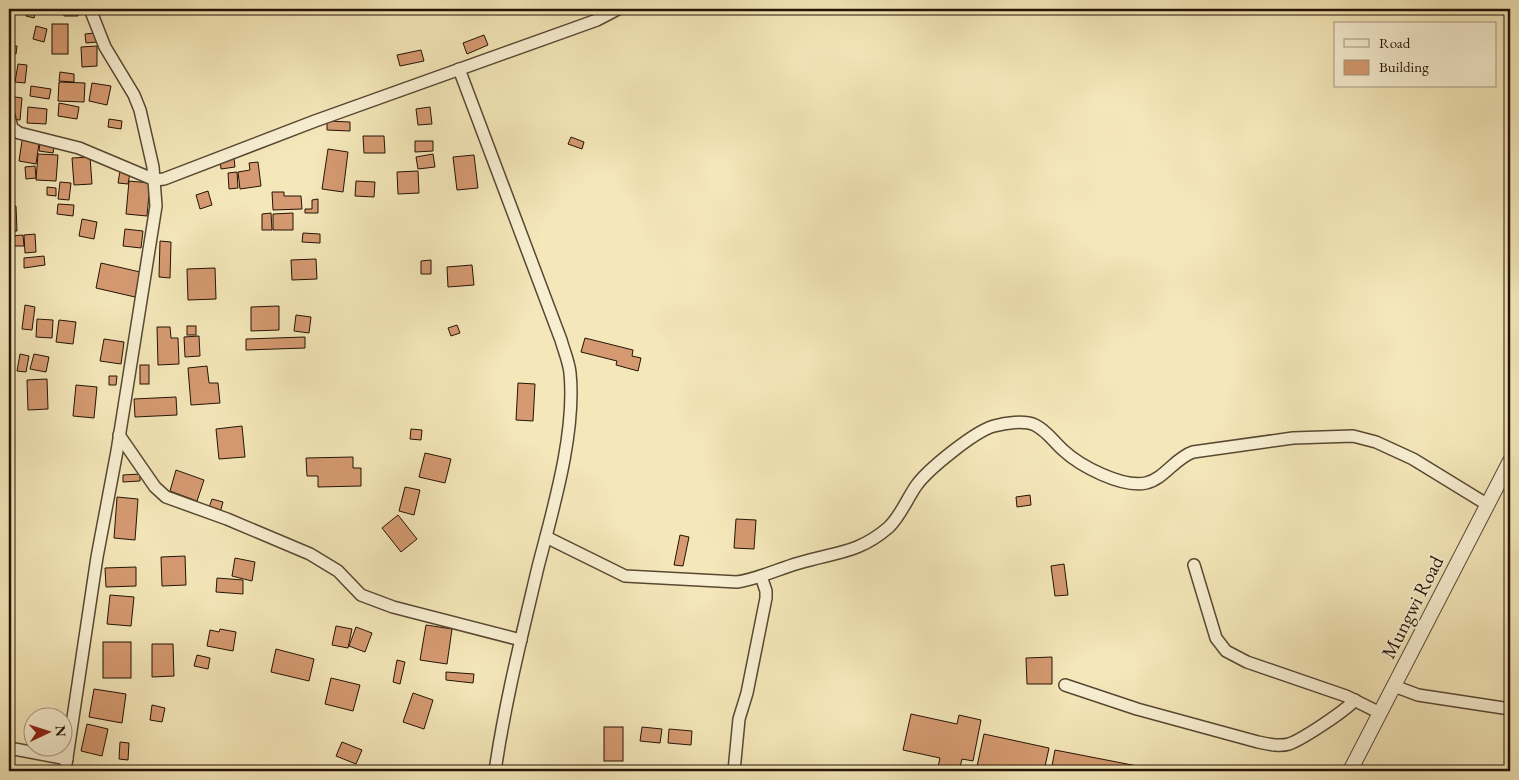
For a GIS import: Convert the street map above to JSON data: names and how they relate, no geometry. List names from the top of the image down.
{
  "streets": {
    "street": ["Mungwi Road"]
  },
  "legend": ["Road", "Building"],
  "north": "right"
}
